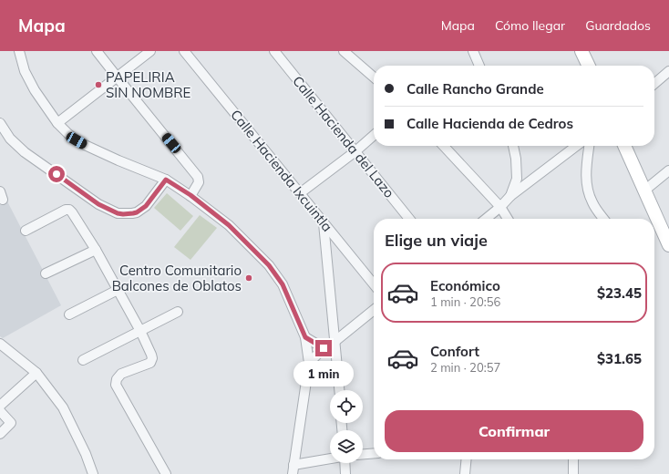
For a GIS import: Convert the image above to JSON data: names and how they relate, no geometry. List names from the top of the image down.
{
  "streets": {
    "street": ["Calle Hacienda del Lazo", "Calle Hacienda Ixcuintla"]
  },
  "places": ["PAPELIRIA SIN NOMBRE", "Centro Comunitario Balcones de Oblatos"],
  "page": {
    "header": "Mapa",
    "nav": ["Mapa", "Cómo llegar", "Guardados"],
    "banner": ["Calle Rancho Grande", "Calle Hacienda de Cedros"],
    "heading": "Elige un viaje",
    "list": [
      {
        "name": "Económico",
        "note": "1 min · 20:56",
        "value": "$23.45"
      },
      {
        "name": "Confort",
        "note": "2 min · 20:57",
        "value": "$31.65"
      }
    ],
    "bubble": "1 min",
    "buttons": "Confirmar"
  }
}
